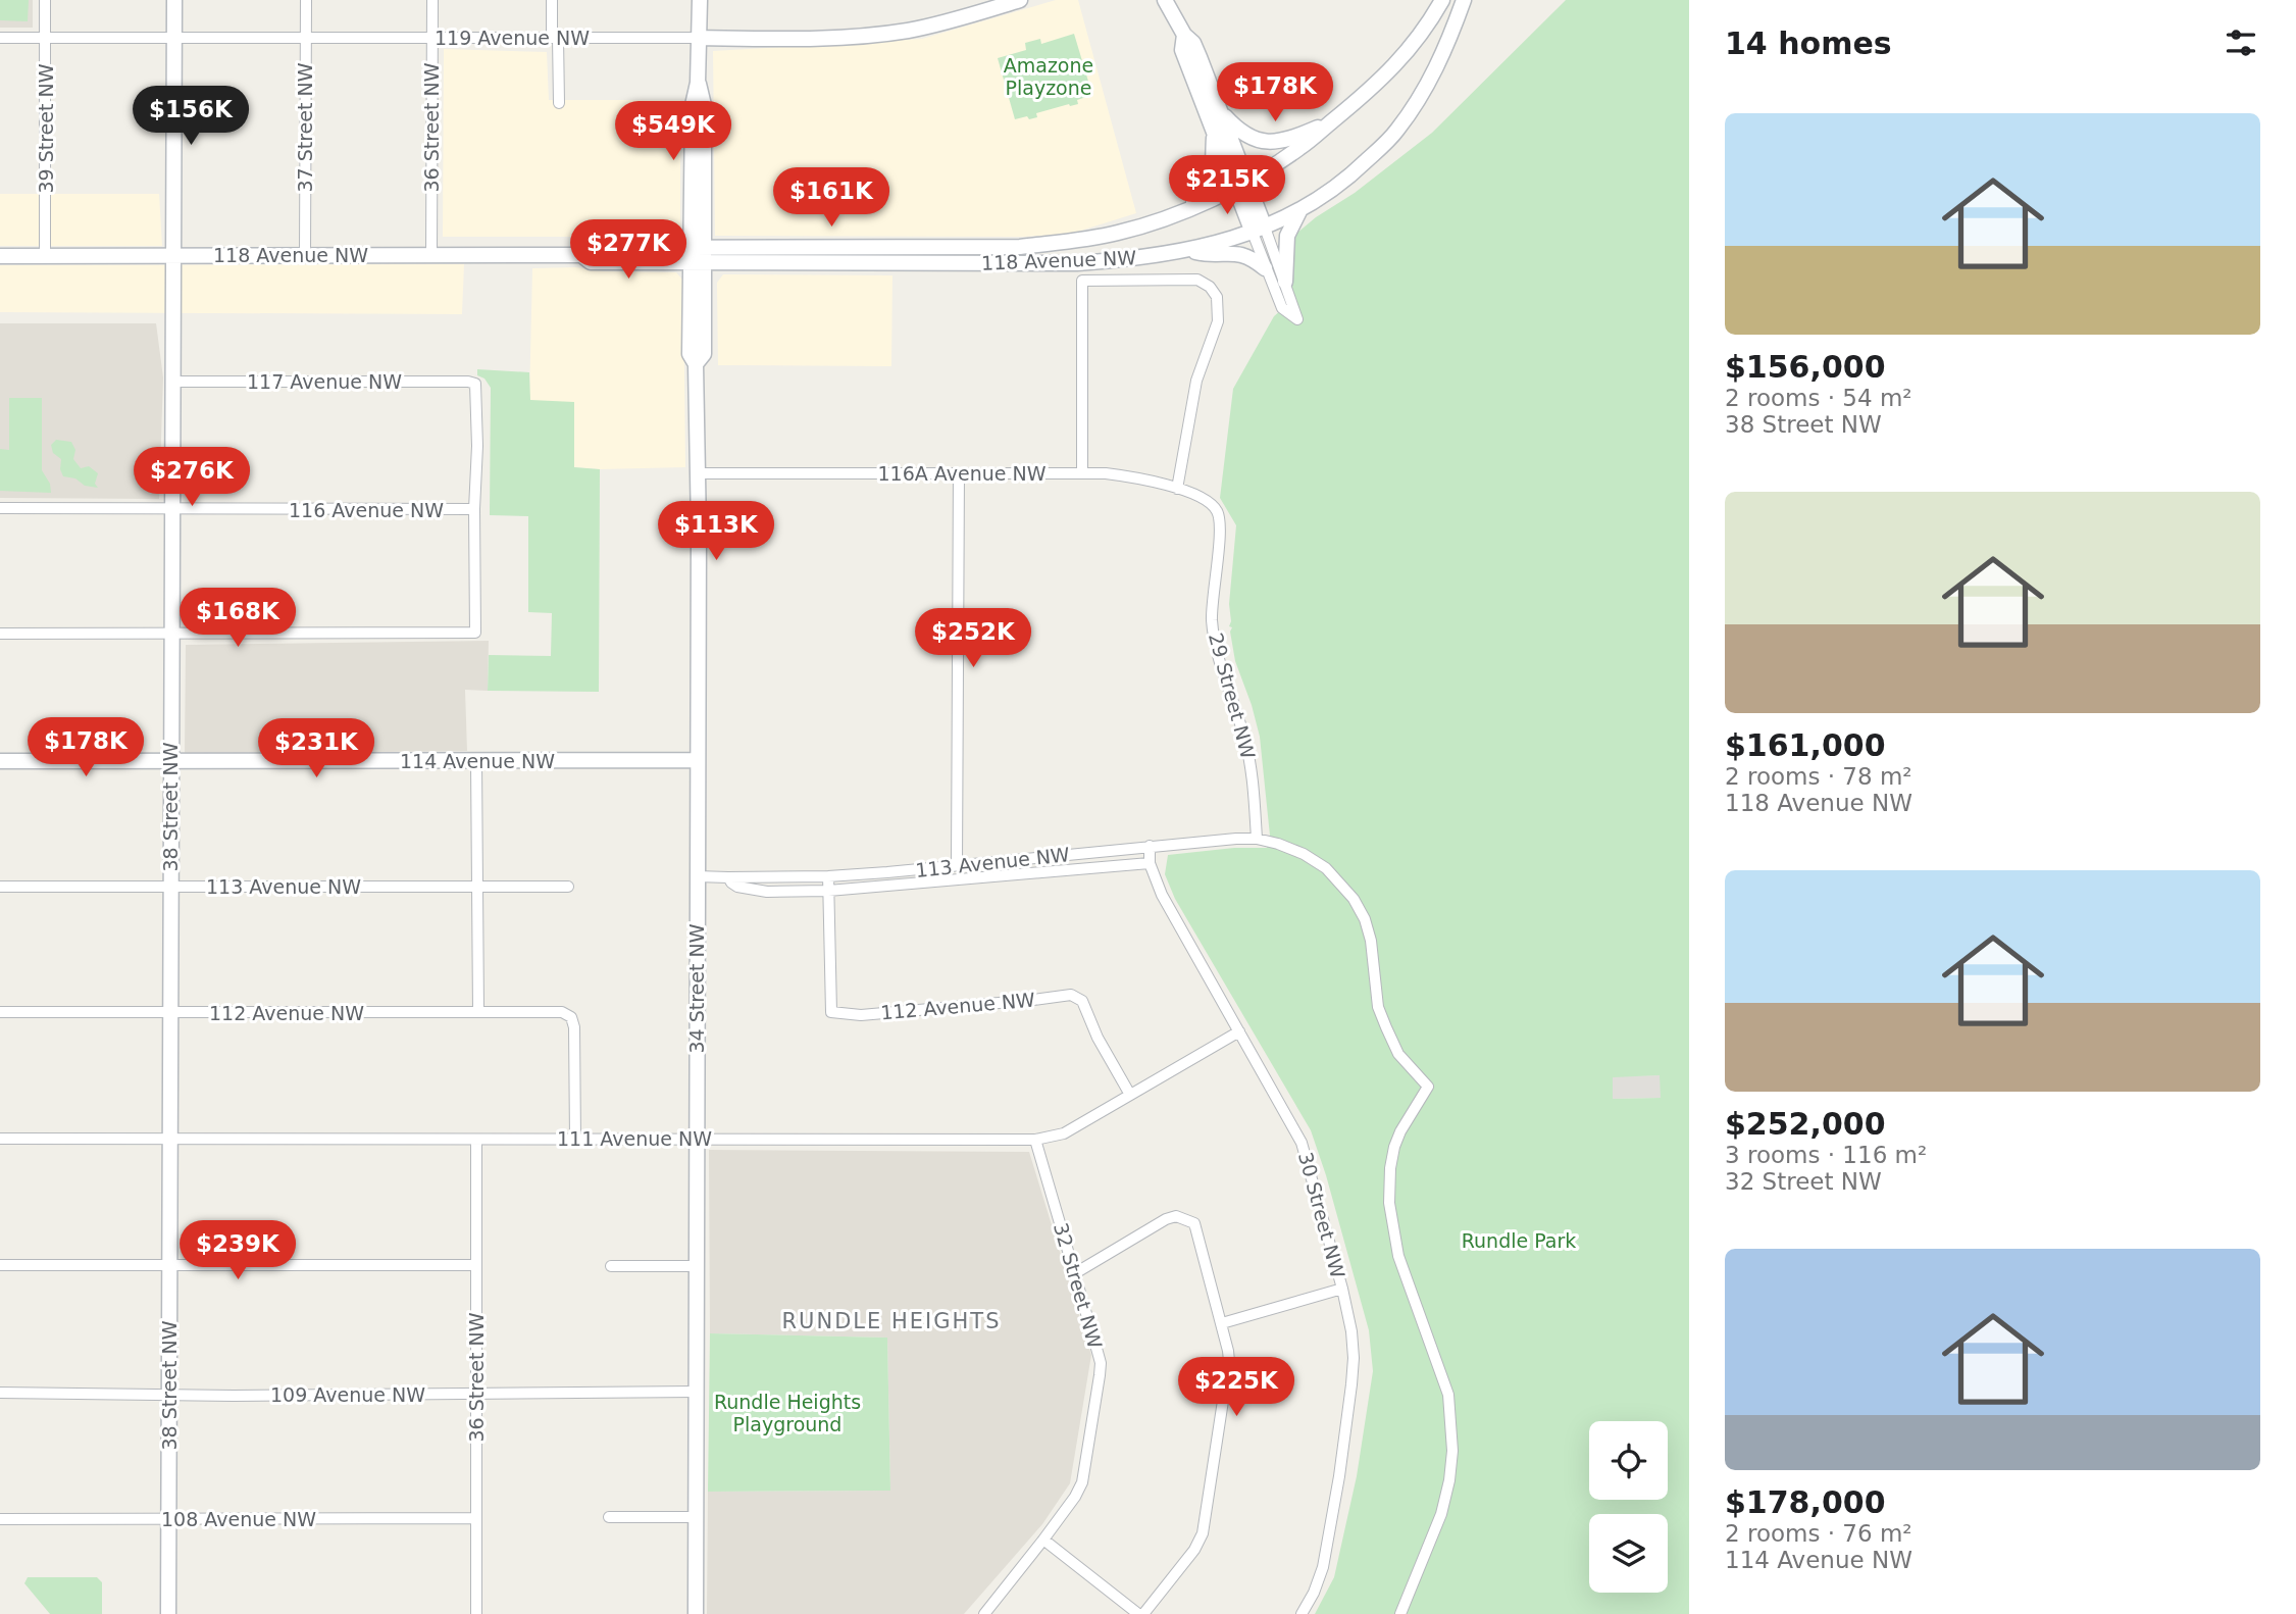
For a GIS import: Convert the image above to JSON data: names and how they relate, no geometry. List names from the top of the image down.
{
  "streets": {
    "street": [
      "119 Avenue NW",
      "37 Street NW",
      "36 Street NW",
      "39 Street NW",
      "118 Avenue NW",
      "117 Avenue NW",
      "116A Avenue NW",
      "116 Avenue NW",
      "29 Street NW",
      "114 Avenue NW",
      "38 Street NW",
      "113 Avenue NW",
      "34 Street NW",
      "112 Avenue NW",
      "111 Avenue NW",
      "30 Street NW",
      "32 Street NW",
      "109 Avenue NW",
      "108 Avenue NW"
    ]
  },
  "crossings": [
    ["119 Avenue NW", "37 Street NW"],
    ["119 Avenue NW", "36 Street NW"],
    ["119 Avenue NW", "39 Street NW"],
    ["119 Avenue NW", "38 Street NW"],
    ["119 Avenue NW", "34 Street NW"],
    ["37 Street NW", "118 Avenue NW"],
    ["36 Street NW", "118 Avenue NW"],
    ["36 Street NW", "111 Avenue NW"],
    ["36 Street NW", "109 Avenue NW"],
    ["36 Street NW", "108 Avenue NW"],
    ["39 Street NW", "118 Avenue NW"],
    ["118 Avenue NW", "38 Street NW"],
    ["118 Avenue NW", "34 Street NW"],
    ["117 Avenue NW", "116 Avenue NW"],
    ["117 Avenue NW", "38 Street NW"],
    ["116A Avenue NW", "29 Street NW"],
    ["116A Avenue NW", "34 Street NW"],
    ["116 Avenue NW", "38 Street NW"],
    ["29 Street NW", "113 Avenue NW"],
    ["114 Avenue NW", "38 Street NW"],
    ["114 Avenue NW", "34 Street NW"],
    ["38 Street NW", "113 Avenue NW"],
    ["38 Street NW", "112 Avenue NW"],
    ["38 Street NW", "111 Avenue NW"],
    ["38 Street NW", "109 Avenue NW"],
    ["38 Street NW", "108 Avenue NW"],
    ["113 Avenue NW", "34 Street NW"],
    ["113 Avenue NW", "112 Avenue NW"],
    ["113 Avenue NW", "30 Street NW"],
    ["34 Street NW", "111 Avenue NW"],
    ["34 Street NW", "109 Avenue NW"],
    ["112 Avenue NW", "111 Avenue NW"],
    ["111 Avenue NW", "30 Street NW"],
    ["111 Avenue NW", "32 Street NW"]
  ],
  "districts": ["RUNDLE HEIGHTS"],
  "parks": ["Amazone Playzone", "Rundle Park", "Rundle Heights Playground"],
  "page": {
    "heading": "14 homes",
    "price": [
      "$178K",
      "$156K",
      "$549K",
      "$215K",
      "$161K",
      "$277K",
      "$276K",
      "$113K",
      "$168K",
      "$252K",
      "$178K",
      "$231K",
      "$239K",
      "$225K"
    ],
    "list": [
      {
        "name": "$156,000",
        "note": "2 rooms · 54 m² · 38 Street NW"
      },
      {
        "name": "$161,000",
        "note": "2 rooms · 78 m² · 118 Avenue NW"
      },
      {
        "name": "$252,000",
        "note": "3 rooms · 116 m² · 32 Street NW"
      },
      {
        "name": "$178,000",
        "note": "2 rooms · 76 m² · 114 Avenue NW"
      }
    ]
  }
}
